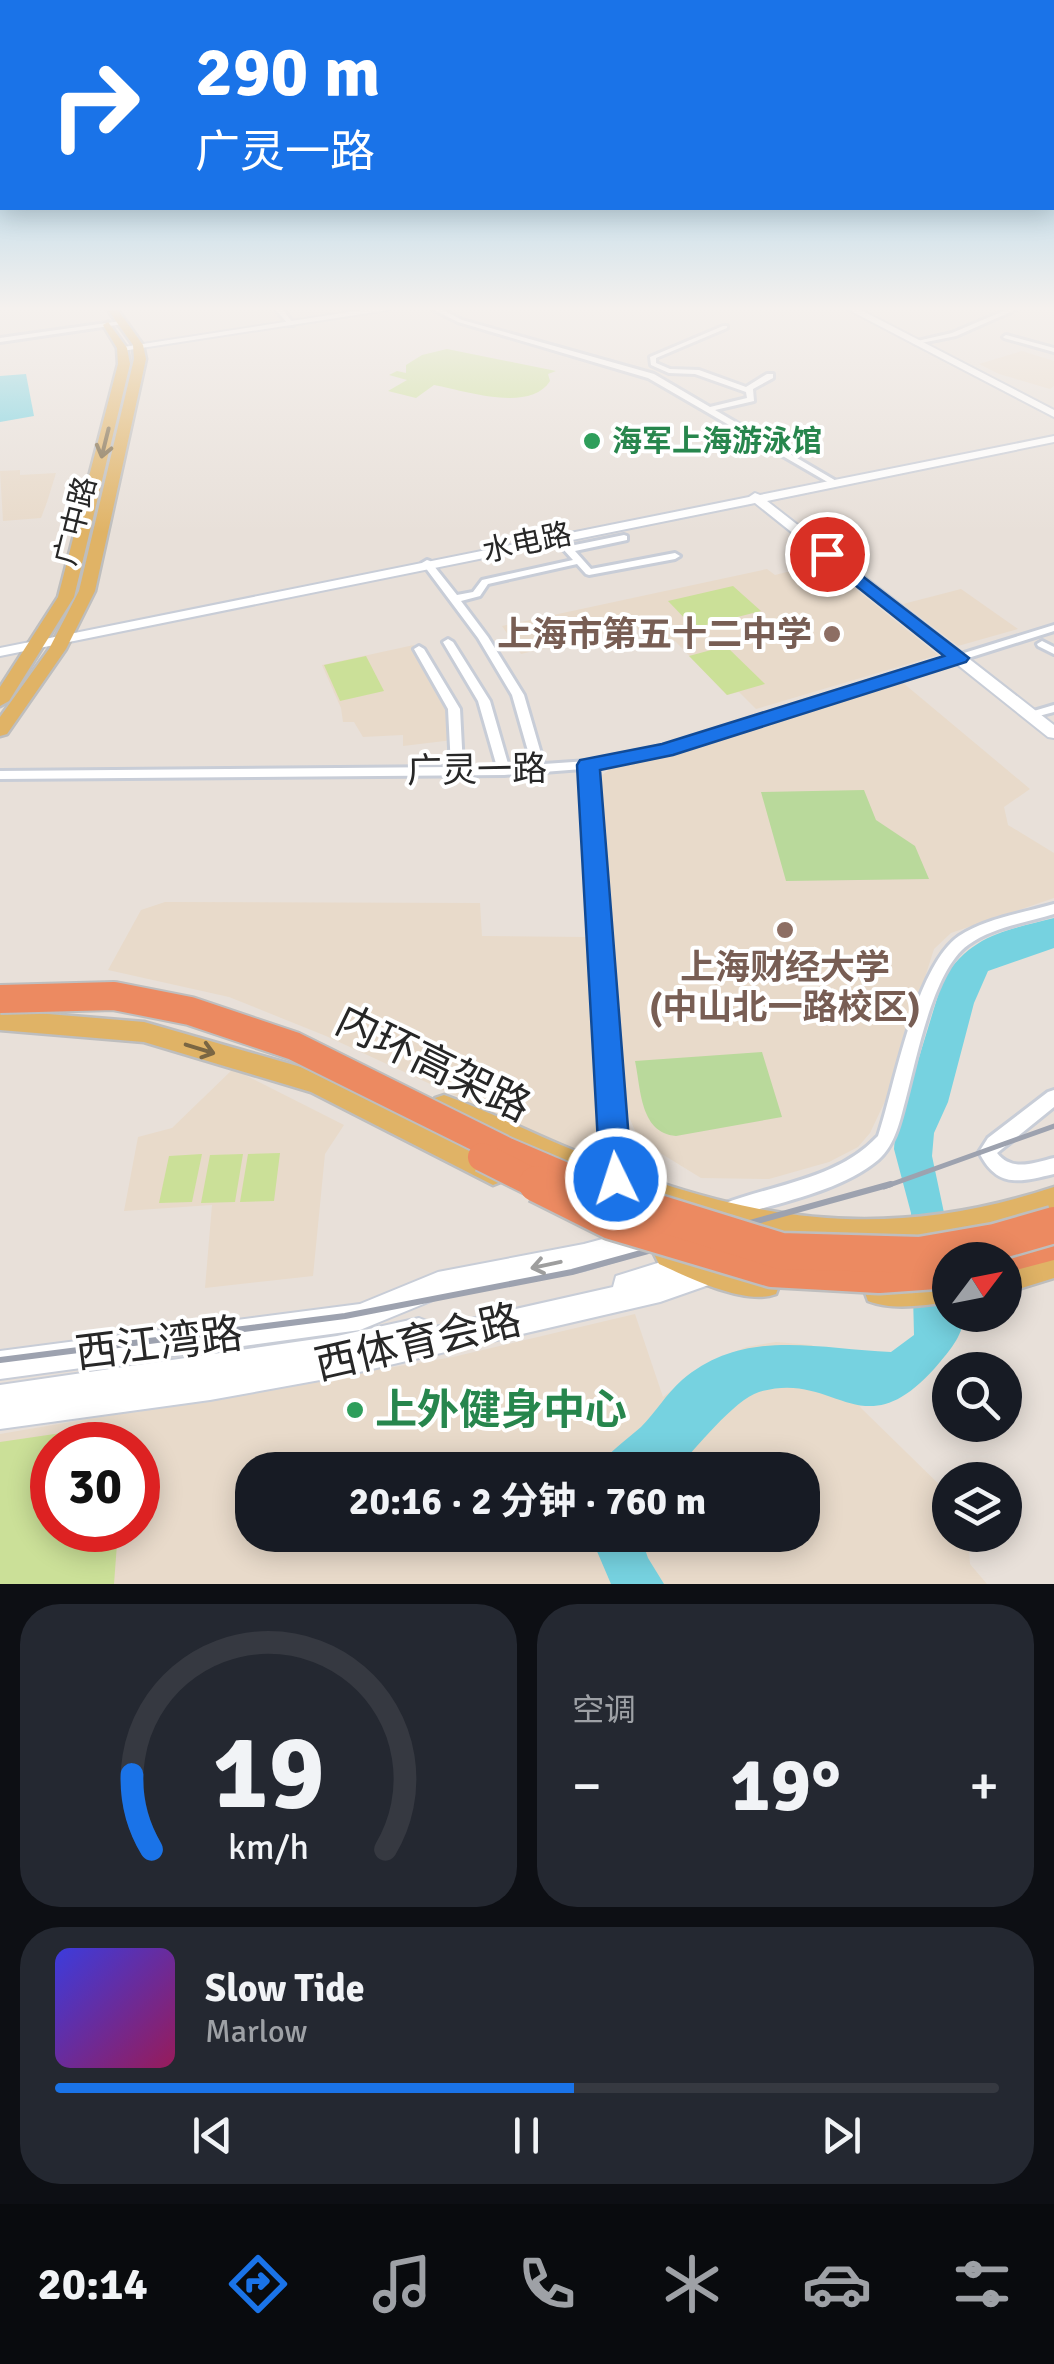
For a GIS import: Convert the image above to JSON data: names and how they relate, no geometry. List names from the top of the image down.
{
  "streets": {
    "highway": ["内环高架路"],
    "main road": [
      "广中路",
      "水电路",
      "西体育会路",
      "西江湾路"
    ],
    "street": ["广灵一路"]
  },
  "crossings": [
    ["广中路", "水电路"]
  ],
  "one_way": ["西江湾路"],
  "places": [
    "海军上海游泳馆",
    "上海市第五十二中学",
    "上海财经大学 (中山北一路校区)",
    "上外健身中心"
  ],
  "north": "top right",
  "page": {
    "turn": ["290 m", "广灵一路"],
    "limit": "30",
    "trip": "20:16 · 2 分钟 · 760 m",
    "tile": "空调",
    "heat": ["−", "19°", "+"],
    "song": ["Slow Tide", "Marlow"],
    "tabs": "20:14",
    "gauge": ["19", "km/h"]
  }
}
